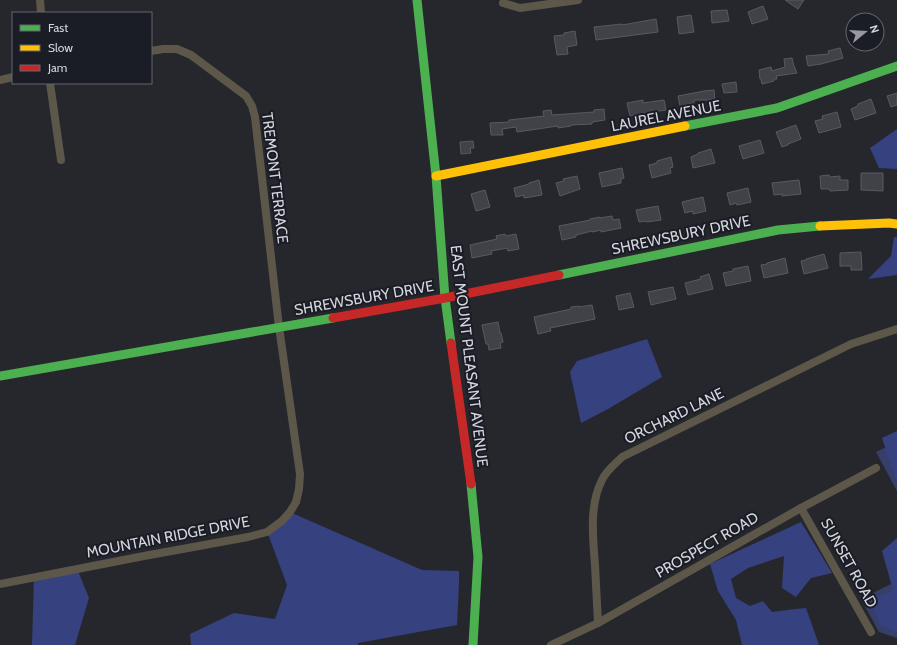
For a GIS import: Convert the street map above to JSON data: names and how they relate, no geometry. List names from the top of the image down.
{
  "streets": {
    "main road": ["LAUREL AVENUE", "SHREWSBURY DRIVE", "EAST MOUNT PLEASANT AVENUE"],
    "street": [
      "TREMONT TERRACE",
      "ORCHARD LANE",
      "MOUNTAIN RIDGE DRIVE",
      "PROSPECT ROAD",
      "SUNSET ROAD"
    ]
  },
  "crossings": [
    ["LAUREL AVENUE", "EAST MOUNT PLEASANT AVENUE"],
    ["TREMONT TERRACE", "SHREWSBURY DRIVE"],
    ["TREMONT TERRACE", "MOUNTAIN RIDGE DRIVE"],
    ["SHREWSBURY DRIVE", "EAST MOUNT PLEASANT AVENUE"],
    ["SHREWSBURY DRIVE", "MOUNTAIN RIDGE DRIVE"],
    ["ORCHARD LANE", "PROSPECT ROAD"],
    ["PROSPECT ROAD", "SUNSET ROAD"]
  ],
  "legend": ["Fast", "Slow", "Jam"],
  "north": "right"
}
